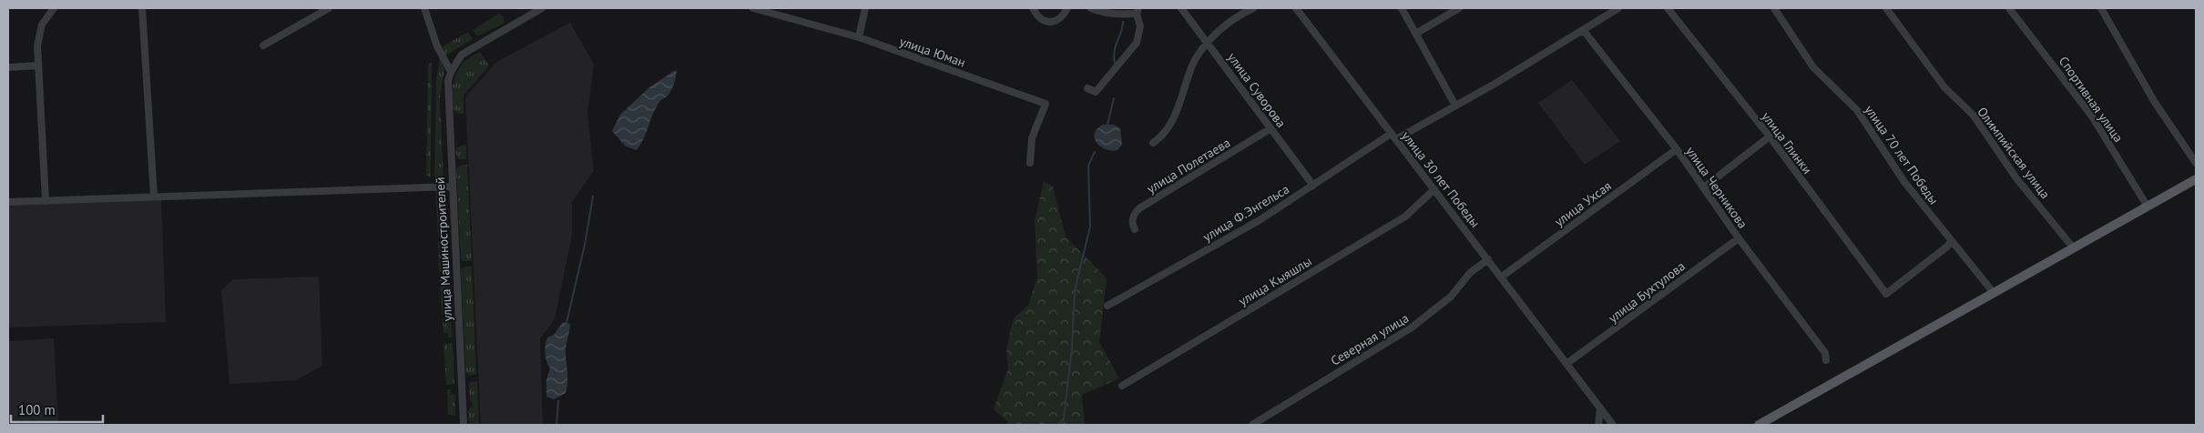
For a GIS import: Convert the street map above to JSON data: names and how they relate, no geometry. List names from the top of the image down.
{
  "streets": {
    "street": [
      "улица Юман",
      "улица Суворова",
      "Спортивная улица",
      "улица Глинки",
      "Олимпийская улица",
      "улица 70 лет Победы",
      "улица Полетаева",
      "улица 30 лет Победы",
      "улица Черникова",
      "улица Ухсая",
      "улица Ф.Энгельса",
      "улица Машиностроителей",
      "улица Кыяшлы",
      "улица Бухтулова",
      "Северная улица"
    ]
  },
  "crossings": [
    ["улица Суворова", "улица Полетаева"],
    ["улица Суворова", "улица Ф.Энгельса"],
    ["улица Глинки", "улица 70 лет Победы"],
    ["улица 30 лет Победы", "улица Ухсая"],
    ["улица 30 лет Победы", "улица Ф.Энгельса"],
    ["улица 30 лет Победы", "улица Кыяшлы"],
    ["улица 30 лет Победы", "улица Бухтулова"],
    ["улица 30 лет Победы", "Северная улица"],
    ["улица Черникова", "улица Ухсая"],
    ["улица Черникова", "улица Ф.Энгельса"],
    ["улица Черникова", "улица Бухтулова"]
  ],
  "scale_bar": "100 m"
}
